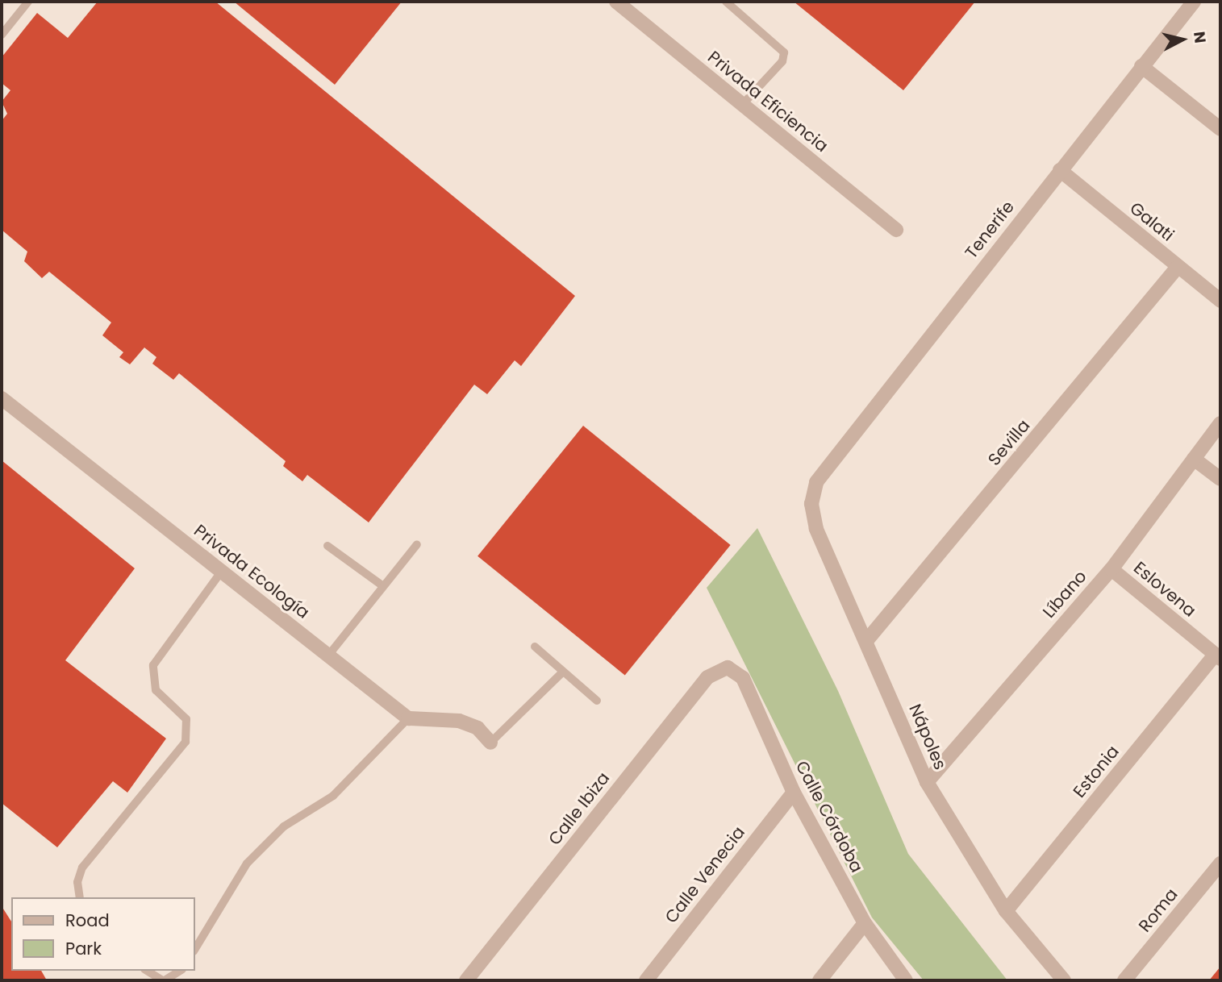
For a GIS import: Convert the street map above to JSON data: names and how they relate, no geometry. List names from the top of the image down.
{
  "streets": {
    "street": [
      "Privada Eficiencia",
      "Galati",
      "Tenerife",
      "Sevilla",
      "Privada Ecología",
      "Eslovena",
      "Líbano",
      "Nápoles",
      "Estonia",
      "Calle Ibiza",
      "Calle Córdoba",
      "Calle Venecia",
      "Roma"
    ]
  },
  "crossings": [
    ["Galati", "Tenerife"],
    ["Galati", "Sevilla"],
    ["Tenerife", "Nápoles"],
    ["Sevilla", "Nápoles"],
    ["Eslovena", "Líbano"],
    ["Eslovena", "Estonia"],
    ["Líbano", "Nápoles"],
    ["Nápoles", "Estonia"],
    ["Calle Ibiza", "Calle Córdoba"],
    ["Calle Córdoba", "Calle Venecia"]
  ],
  "legend": ["Road", "Park"],
  "north": "right"
}
